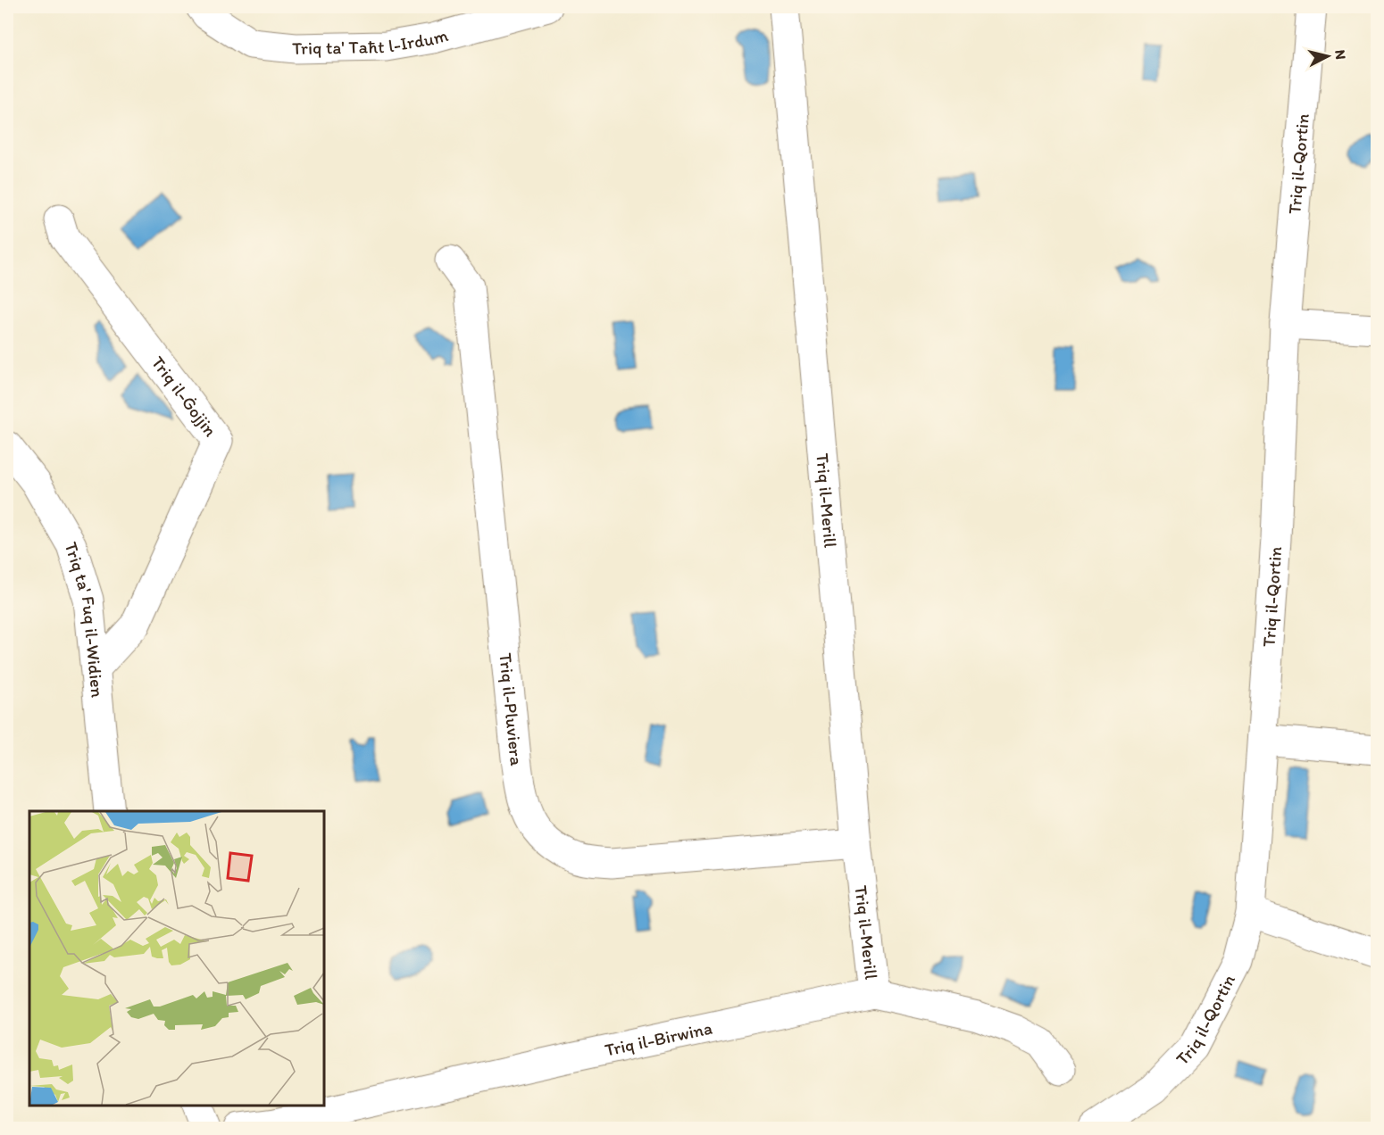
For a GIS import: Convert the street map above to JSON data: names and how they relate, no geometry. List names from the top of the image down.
{
  "streets": {
    "street": [
      "Triq ta' Taħt l-Irdum",
      "Triq il-Qortin",
      "Triq il-Ġojjin",
      "Triq il-Merill",
      "Triq ta' Fuq il-Widien",
      "Triq il-Pluviera",
      "Triq il-Birwina"
    ]
  },
  "crossings": [
    ["Triq il-Ġojjin", "Triq ta' Fuq il-Widien"],
    ["Triq il-Merill", "Triq il-Pluviera"],
    ["Triq il-Merill", "Triq il-Birwina"]
  ],
  "north": "right"
}
